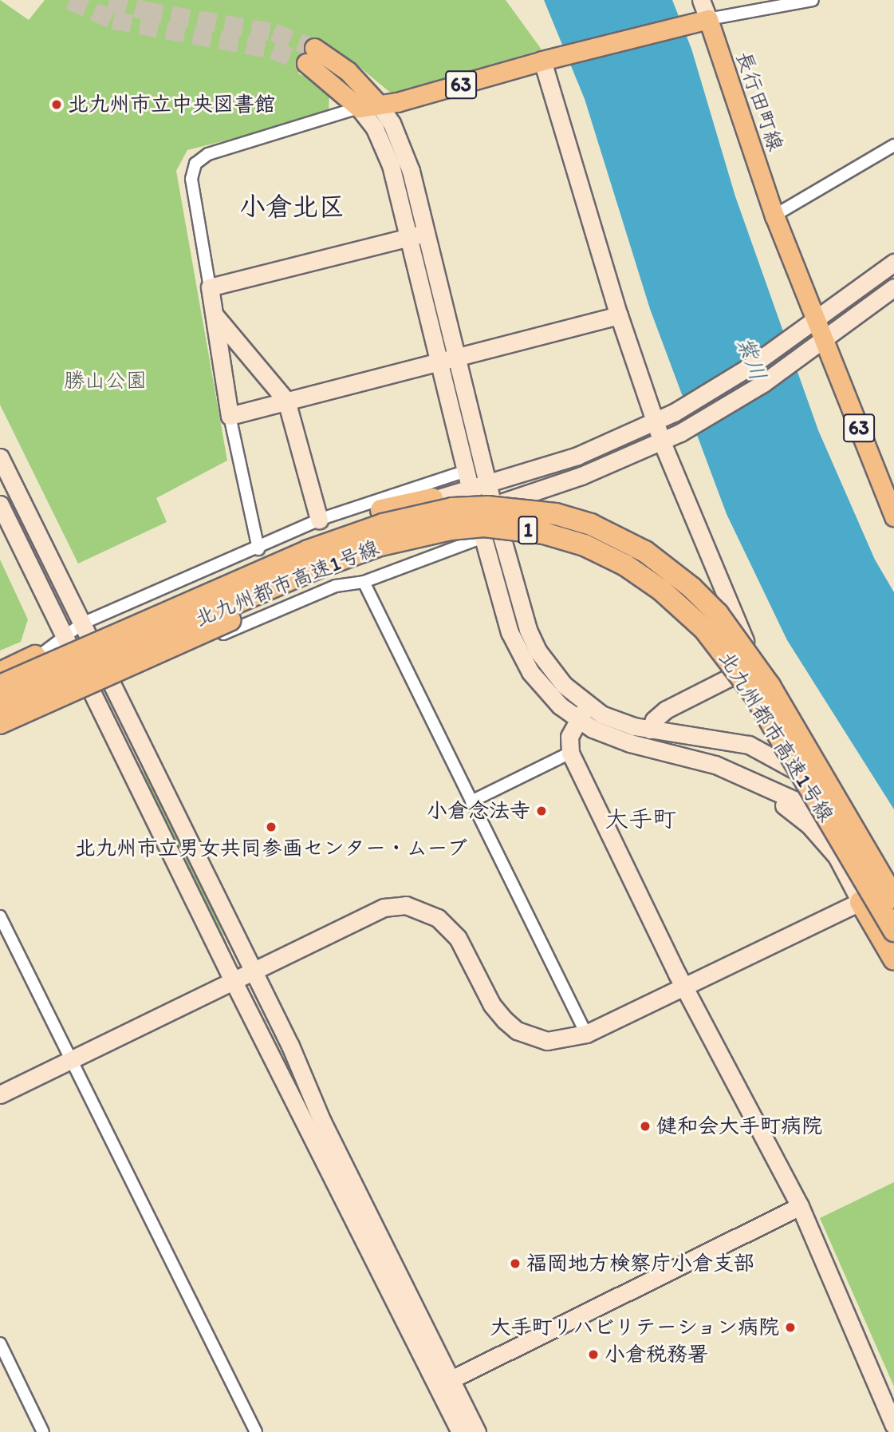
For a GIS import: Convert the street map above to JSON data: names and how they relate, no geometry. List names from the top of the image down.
{
  "streets": {
    "highway": ["1", "北九州都市高速1号線"],
    "main road": ["63", "長行田町線"]
  },
  "crossings": [
    ["63", "長行田町線"]
  ],
  "districts": ["小倉北区", "大手町"],
  "water": ["紫川"],
  "parks": ["勝山公園"],
  "places": [
    "北九州市立中央図書館",
    "小倉念法寺",
    "北九州市立男女共同参画センター・ムーブ",
    "健和会大手町病院",
    "福岡地方検察庁小倉支部",
    "大手町リハビリテーション病院",
    "小倉税務署"
  ]
}
